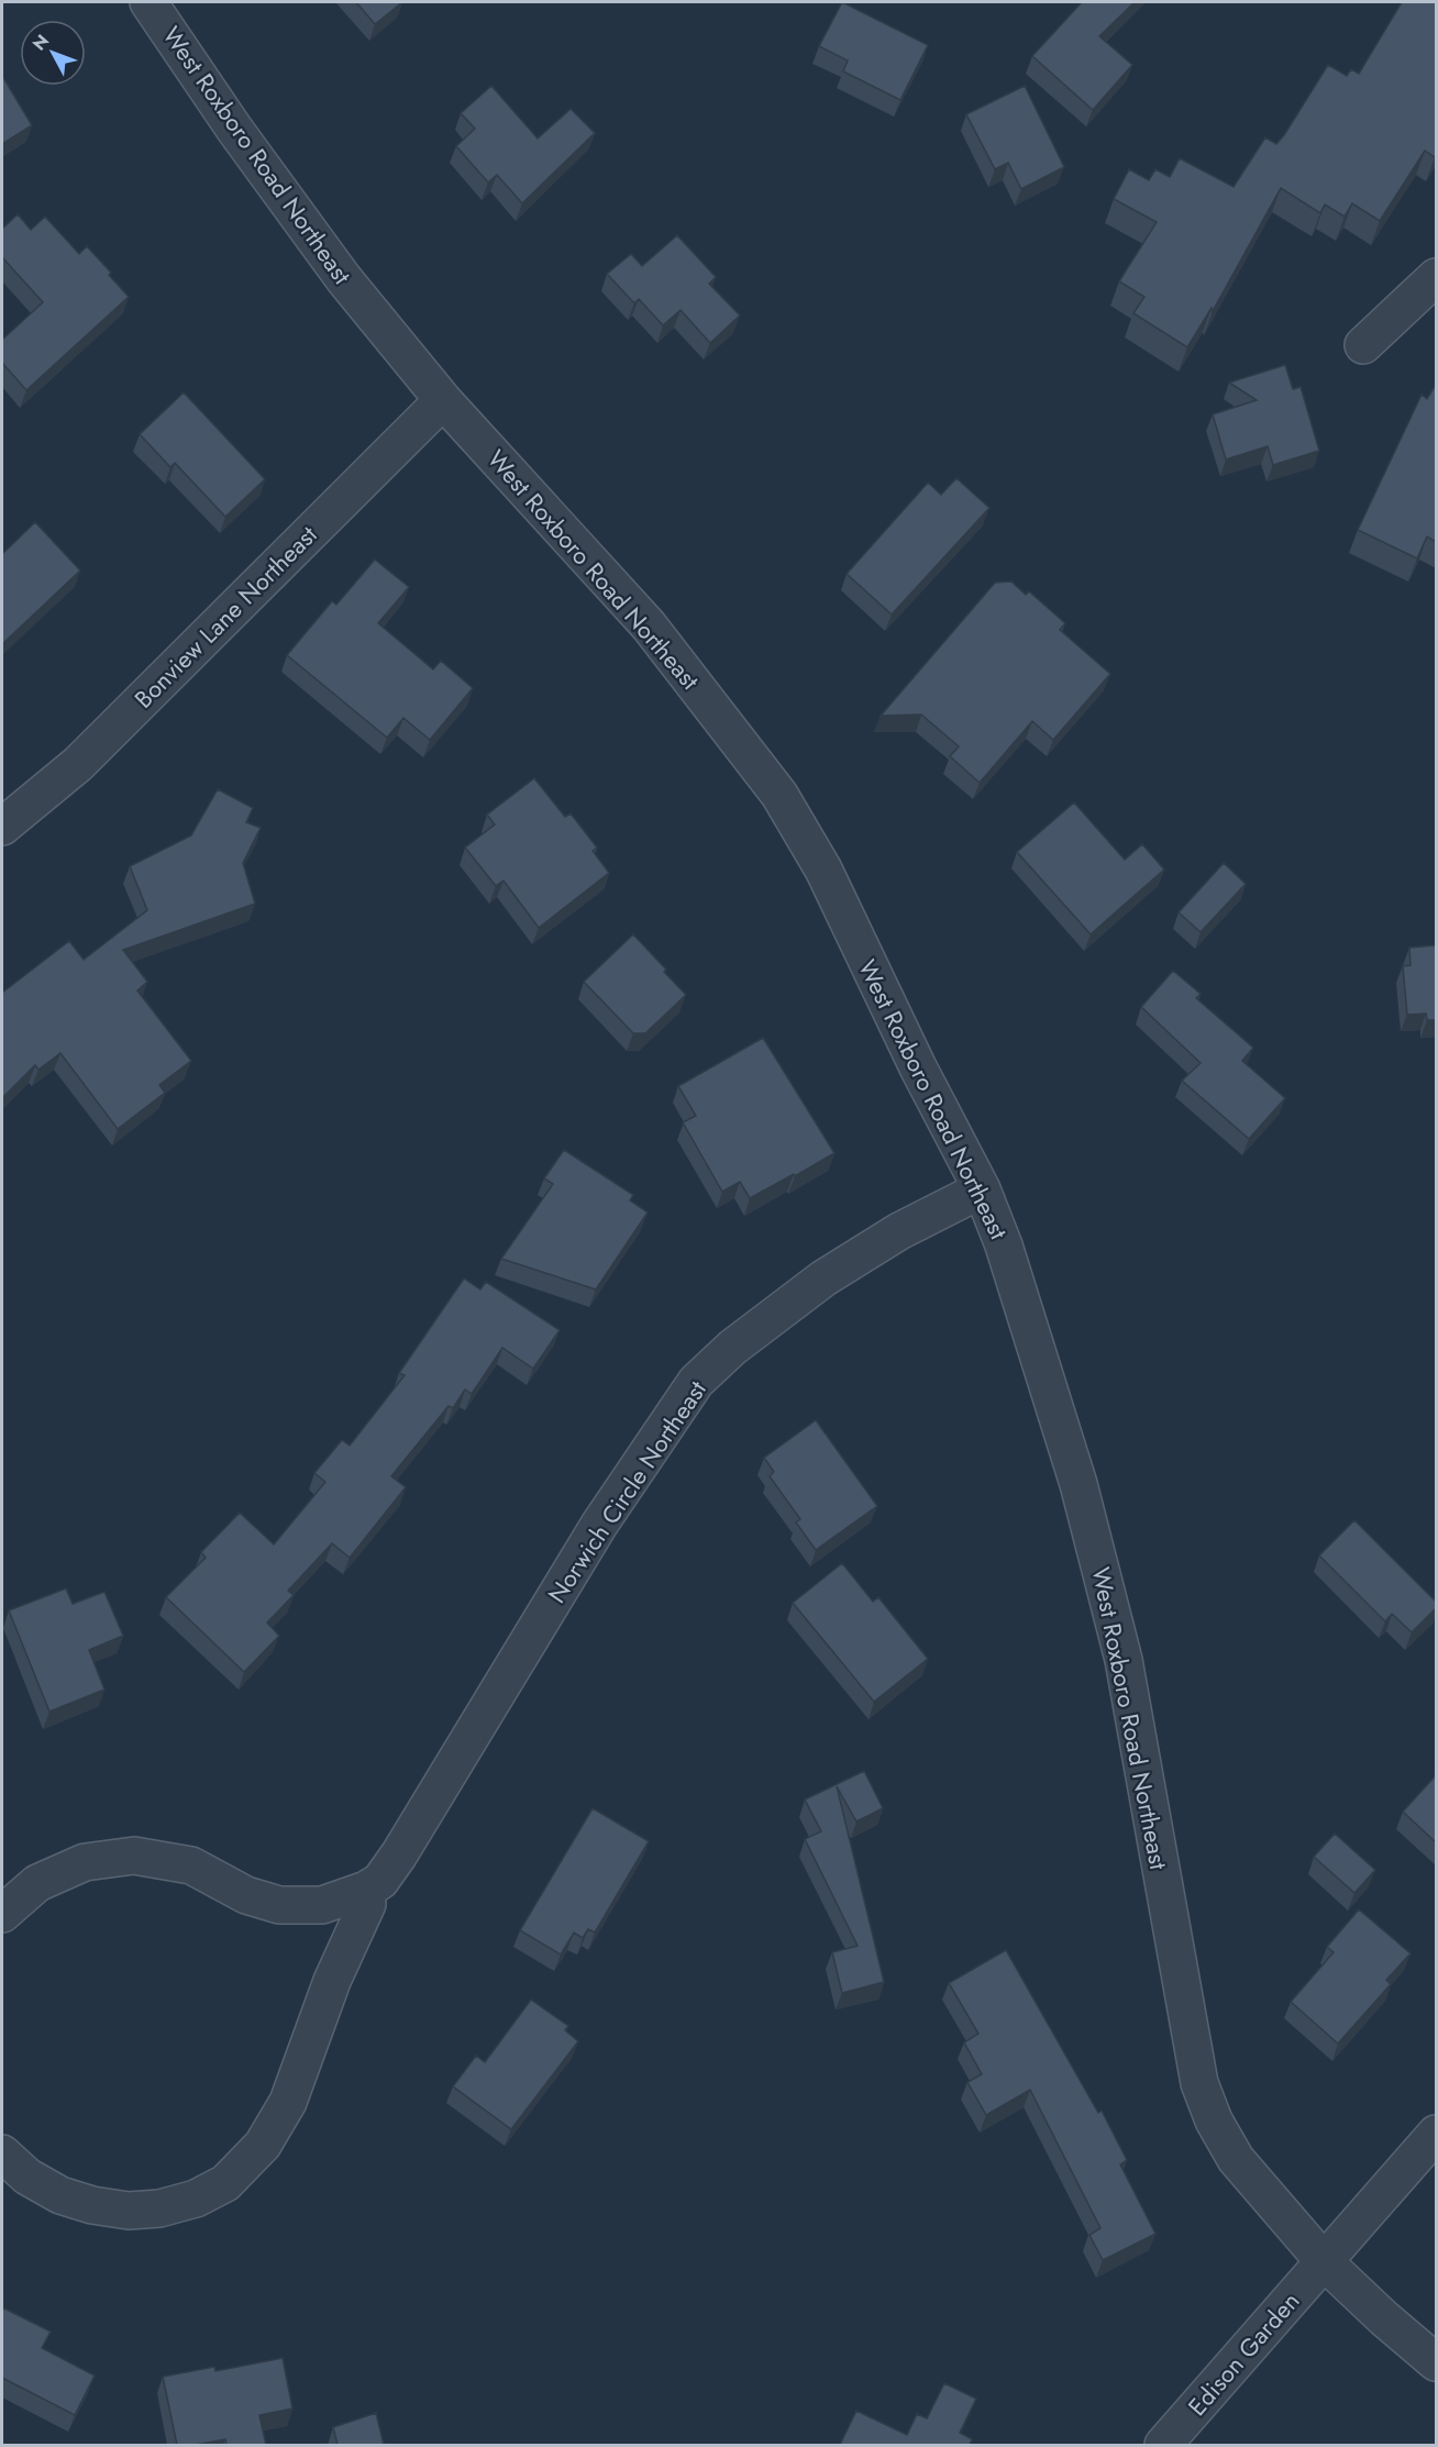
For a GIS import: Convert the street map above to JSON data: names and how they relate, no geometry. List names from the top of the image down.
{
  "streets": {
    "street": [
      "West Roxboro Road Northeast",
      "Bonview Lane Northeast",
      "Norwich Circle Northeast",
      "Edison Garden"
    ]
  },
  "crossings": [
    ["West Roxboro Road Northeast", "Bonview Lane Northeast"],
    ["West Roxboro Road Northeast", "Norwich Circle Northeast"],
    ["West Roxboro Road Northeast", "Edison Garden"]
  ],
  "north": "top left"
}
